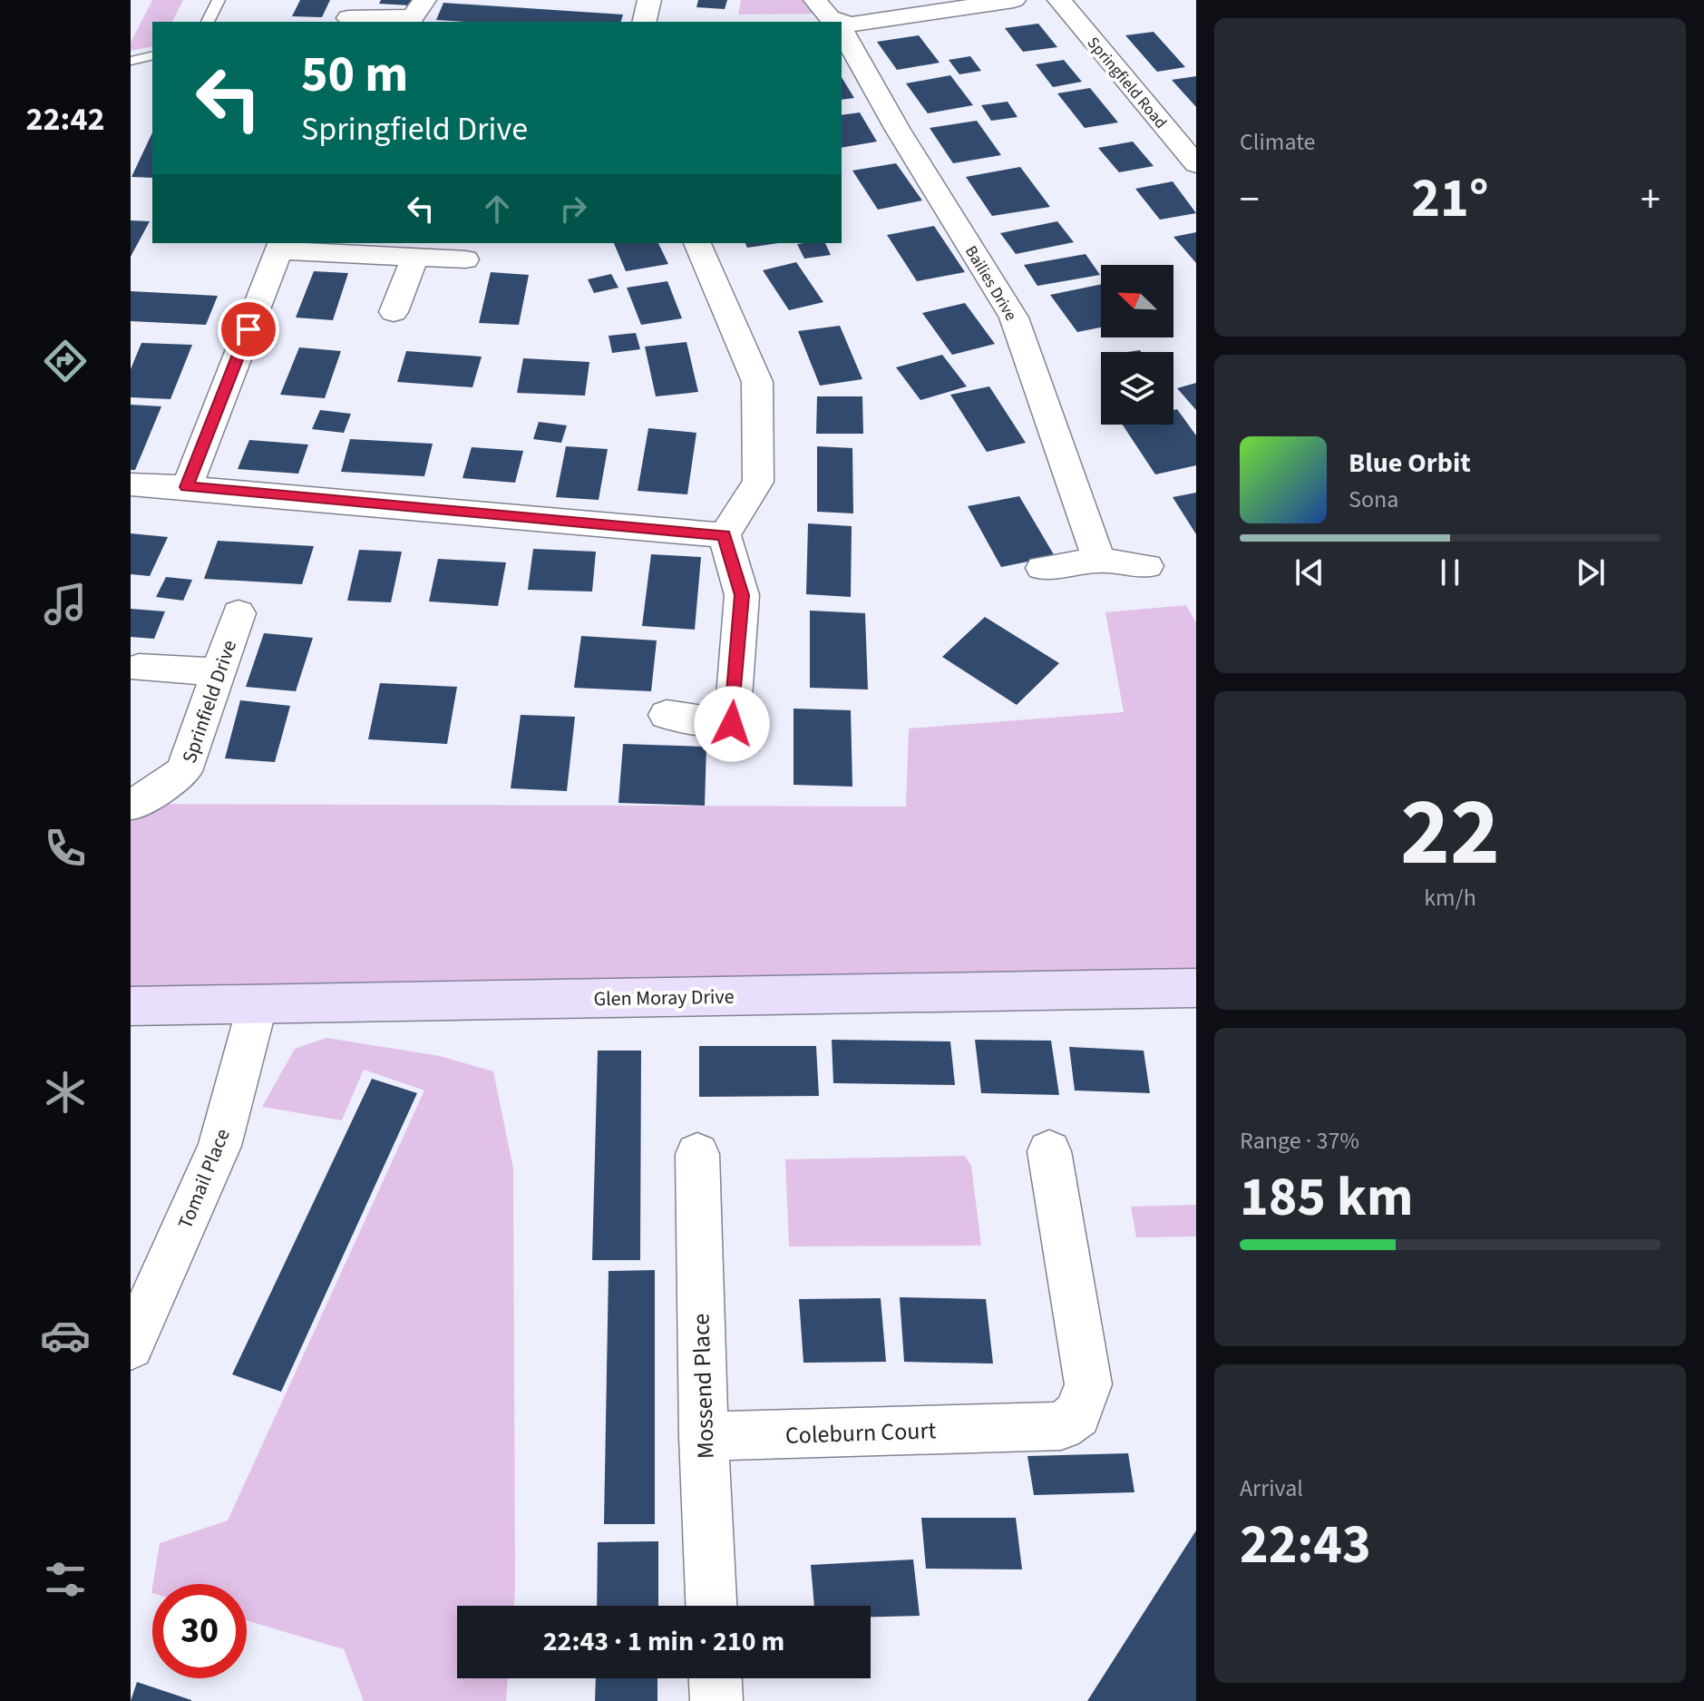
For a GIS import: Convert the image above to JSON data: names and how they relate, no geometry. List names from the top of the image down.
{
  "streets": {
    "street": [
      "Springfield Road",
      "Bailies Drive",
      "Sprinfield Drive",
      "Glen Moray Drive",
      "Tomail Place",
      "Mossend Place",
      "Coleburn Court"
    ]
  },
  "crossings": [
    ["Glen Moray Drive", "Tomail Place"],
    ["Mossend Place", "Coleburn Court"]
  ],
  "north": "top left",
  "page": {
    "tabs": "22:42",
    "tile": [
      "Climate",
      ["22", "km/h"],
      ["Range · 37%", "185 km"],
      ["Arrival", "22:43"]
    ],
    "turn": ["50 m", "Springfield Drive"],
    "heat": ["−", "21°", "+"],
    "song": ["Blue Orbit", "Sona"],
    "limit": "30",
    "trip": "22:43 · 1 min · 210 m"
  }
}
